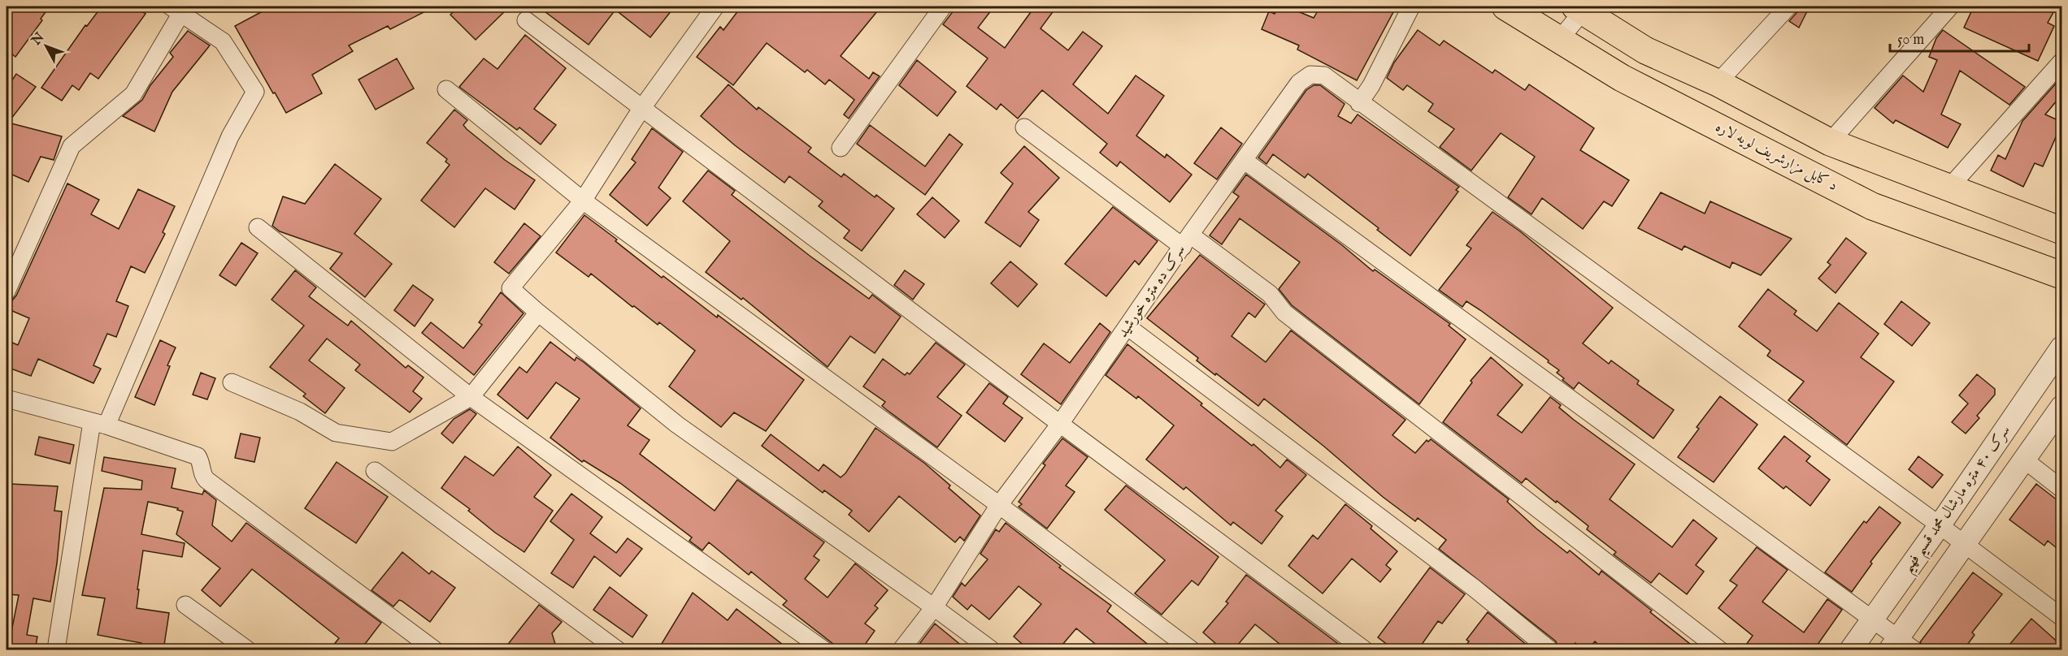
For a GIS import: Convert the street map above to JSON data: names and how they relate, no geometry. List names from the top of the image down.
{
  "streets": {
    "highway": ["د کابل مزارشریف لویه لاره"],
    "street": ["سرک ده متره خورشید", "سرک ۴۰ متره مارشال محمد قسیم فهیم"]
  },
  "crossings": [
    ["سرک ده متره خورشید", "سرک ۴۰ متره مارشال محمد قسیم فهیم"]
  ],
  "scale_bar": "50 m",
  "north": "top left"
}
